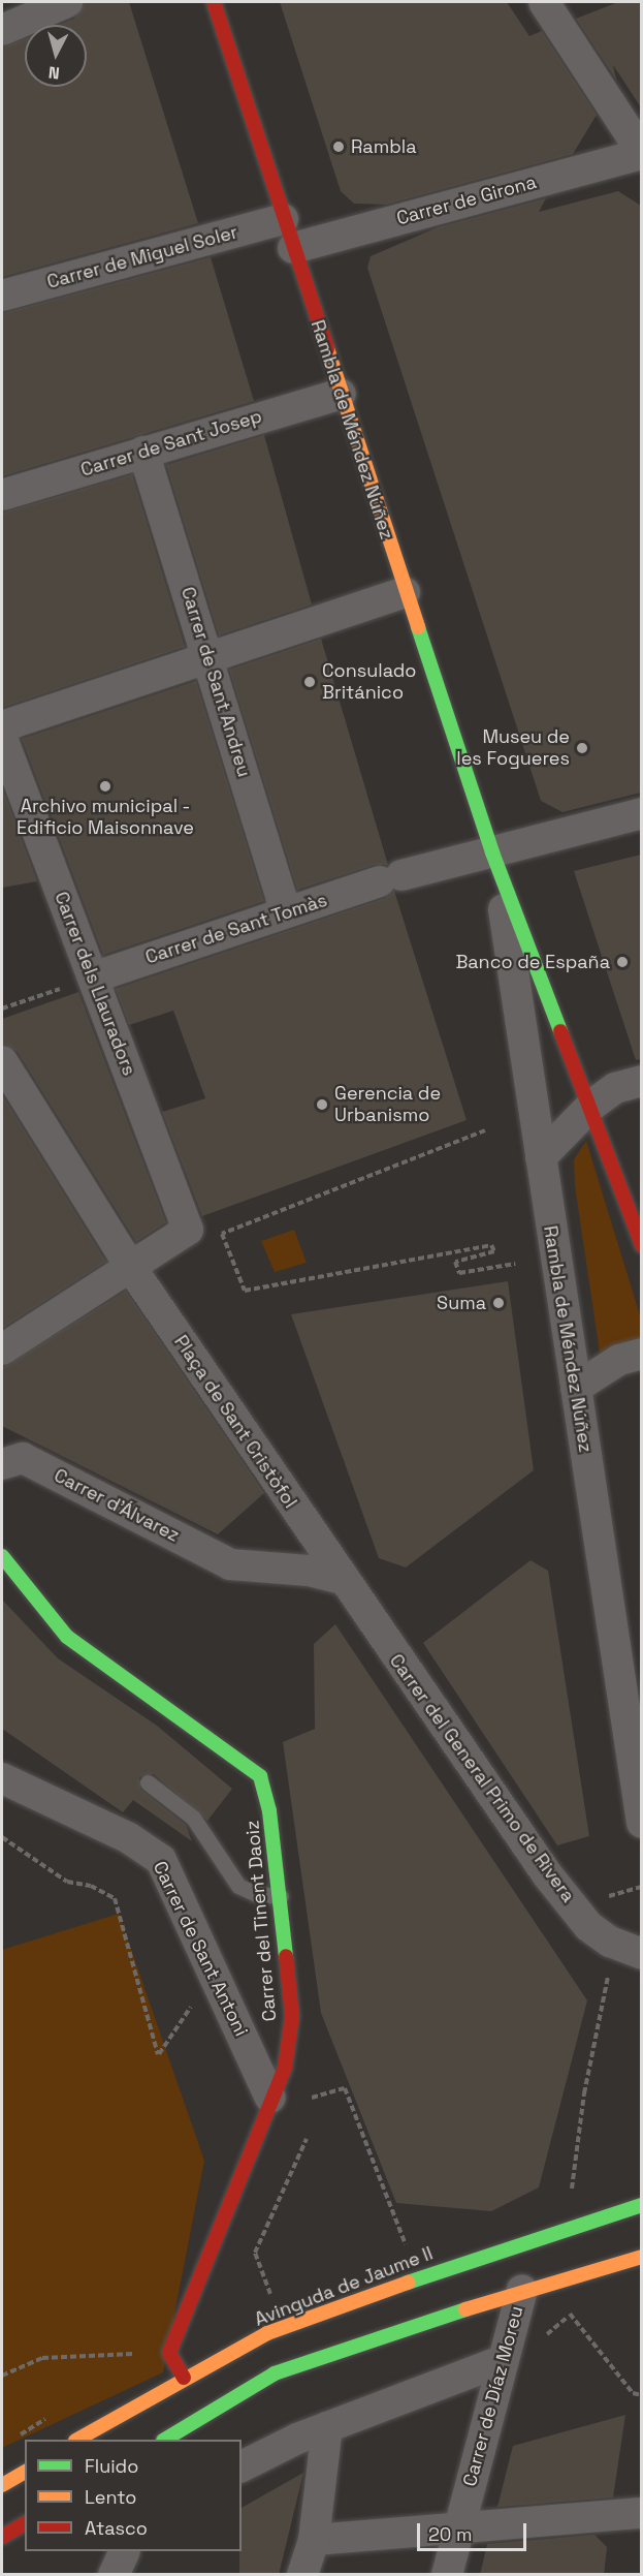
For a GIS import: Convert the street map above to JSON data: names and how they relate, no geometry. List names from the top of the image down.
{
  "streets": {
    "street": [
      "Carrer de Girona",
      "Carrer de Miguel Soler",
      "Rambla de Méndez Núñez",
      "Carrer de Sant Josep",
      "Carrer de Sant Andreu",
      "Carrer de Sant Tomàs",
      "Carrer dels Llauradors",
      "Plaça de Sant Cristòfol",
      "Carrer d'Álvarez",
      "Carrer del General Primo de Rivera",
      "Carrer del Tinent Daoiz",
      "Carrer de Sant Antoni",
      "Avinguda de Jaume II",
      "Carrer de Díaz Moreu"
    ]
  },
  "crossings": [
    ["Carrer de Girona", "Carrer de Miguel Soler"],
    ["Carrer de Girona", "Rambla de Méndez Núñez"],
    ["Carrer de Miguel Soler", "Rambla de Méndez Núñez"],
    ["Rambla de Méndez Núñez", "Carrer de Sant Josep"],
    ["Rambla de Méndez Núñez", "Carrer de Sant Tomàs"],
    ["Carrer de Sant Josep", "Carrer de Sant Andreu"],
    ["Carrer de Sant Andreu", "Carrer de Sant Tomàs"],
    ["Carrer de Sant Tomàs", "Carrer dels Llauradors"],
    ["Carrer dels Llauradors", "Plaça de Sant Cristòfol"],
    ["Plaça de Sant Cristòfol", "Carrer d'Álvarez"],
    ["Plaça de Sant Cristòfol", "Carrer del General Primo de Rivera"],
    ["Carrer d'Álvarez", "Carrer del General Primo de Rivera"],
    ["Carrer del Tinent Daoiz", "Carrer de Sant Antoni"]
  ],
  "places": [
    "Rambla",
    "Consulado Británico",
    "Museu de les Fogueres",
    "Archivo municipal - Edificio Maisonnave",
    "Banco de España",
    "Gerencia de Urbanismo",
    "Suma"
  ],
  "legend": ["Fluido", "Lento", "Atasco"],
  "scale_bar": "20 m",
  "north": "bottom"
}
